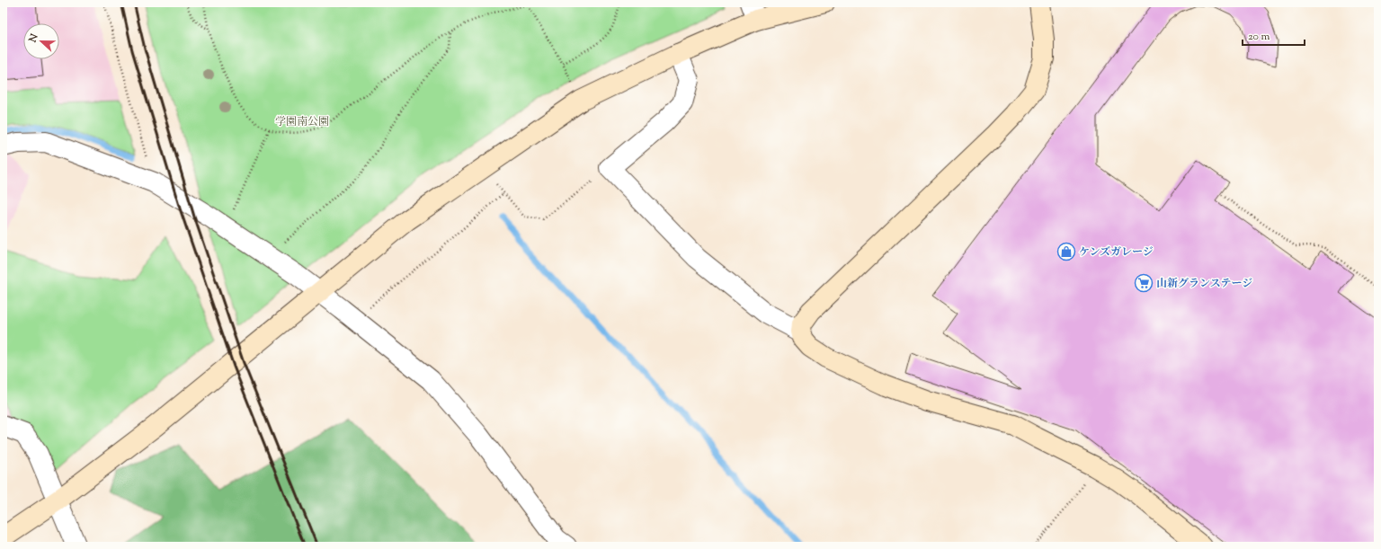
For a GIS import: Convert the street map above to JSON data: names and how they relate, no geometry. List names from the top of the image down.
{
  "parks": ["学園南公園"],
  "places": {
    "shop": ["ケンズガレージ"],
    "supermarket": ["山新グランステージ"]
  },
  "scale_bar": "20 m",
  "north": "left"
}
